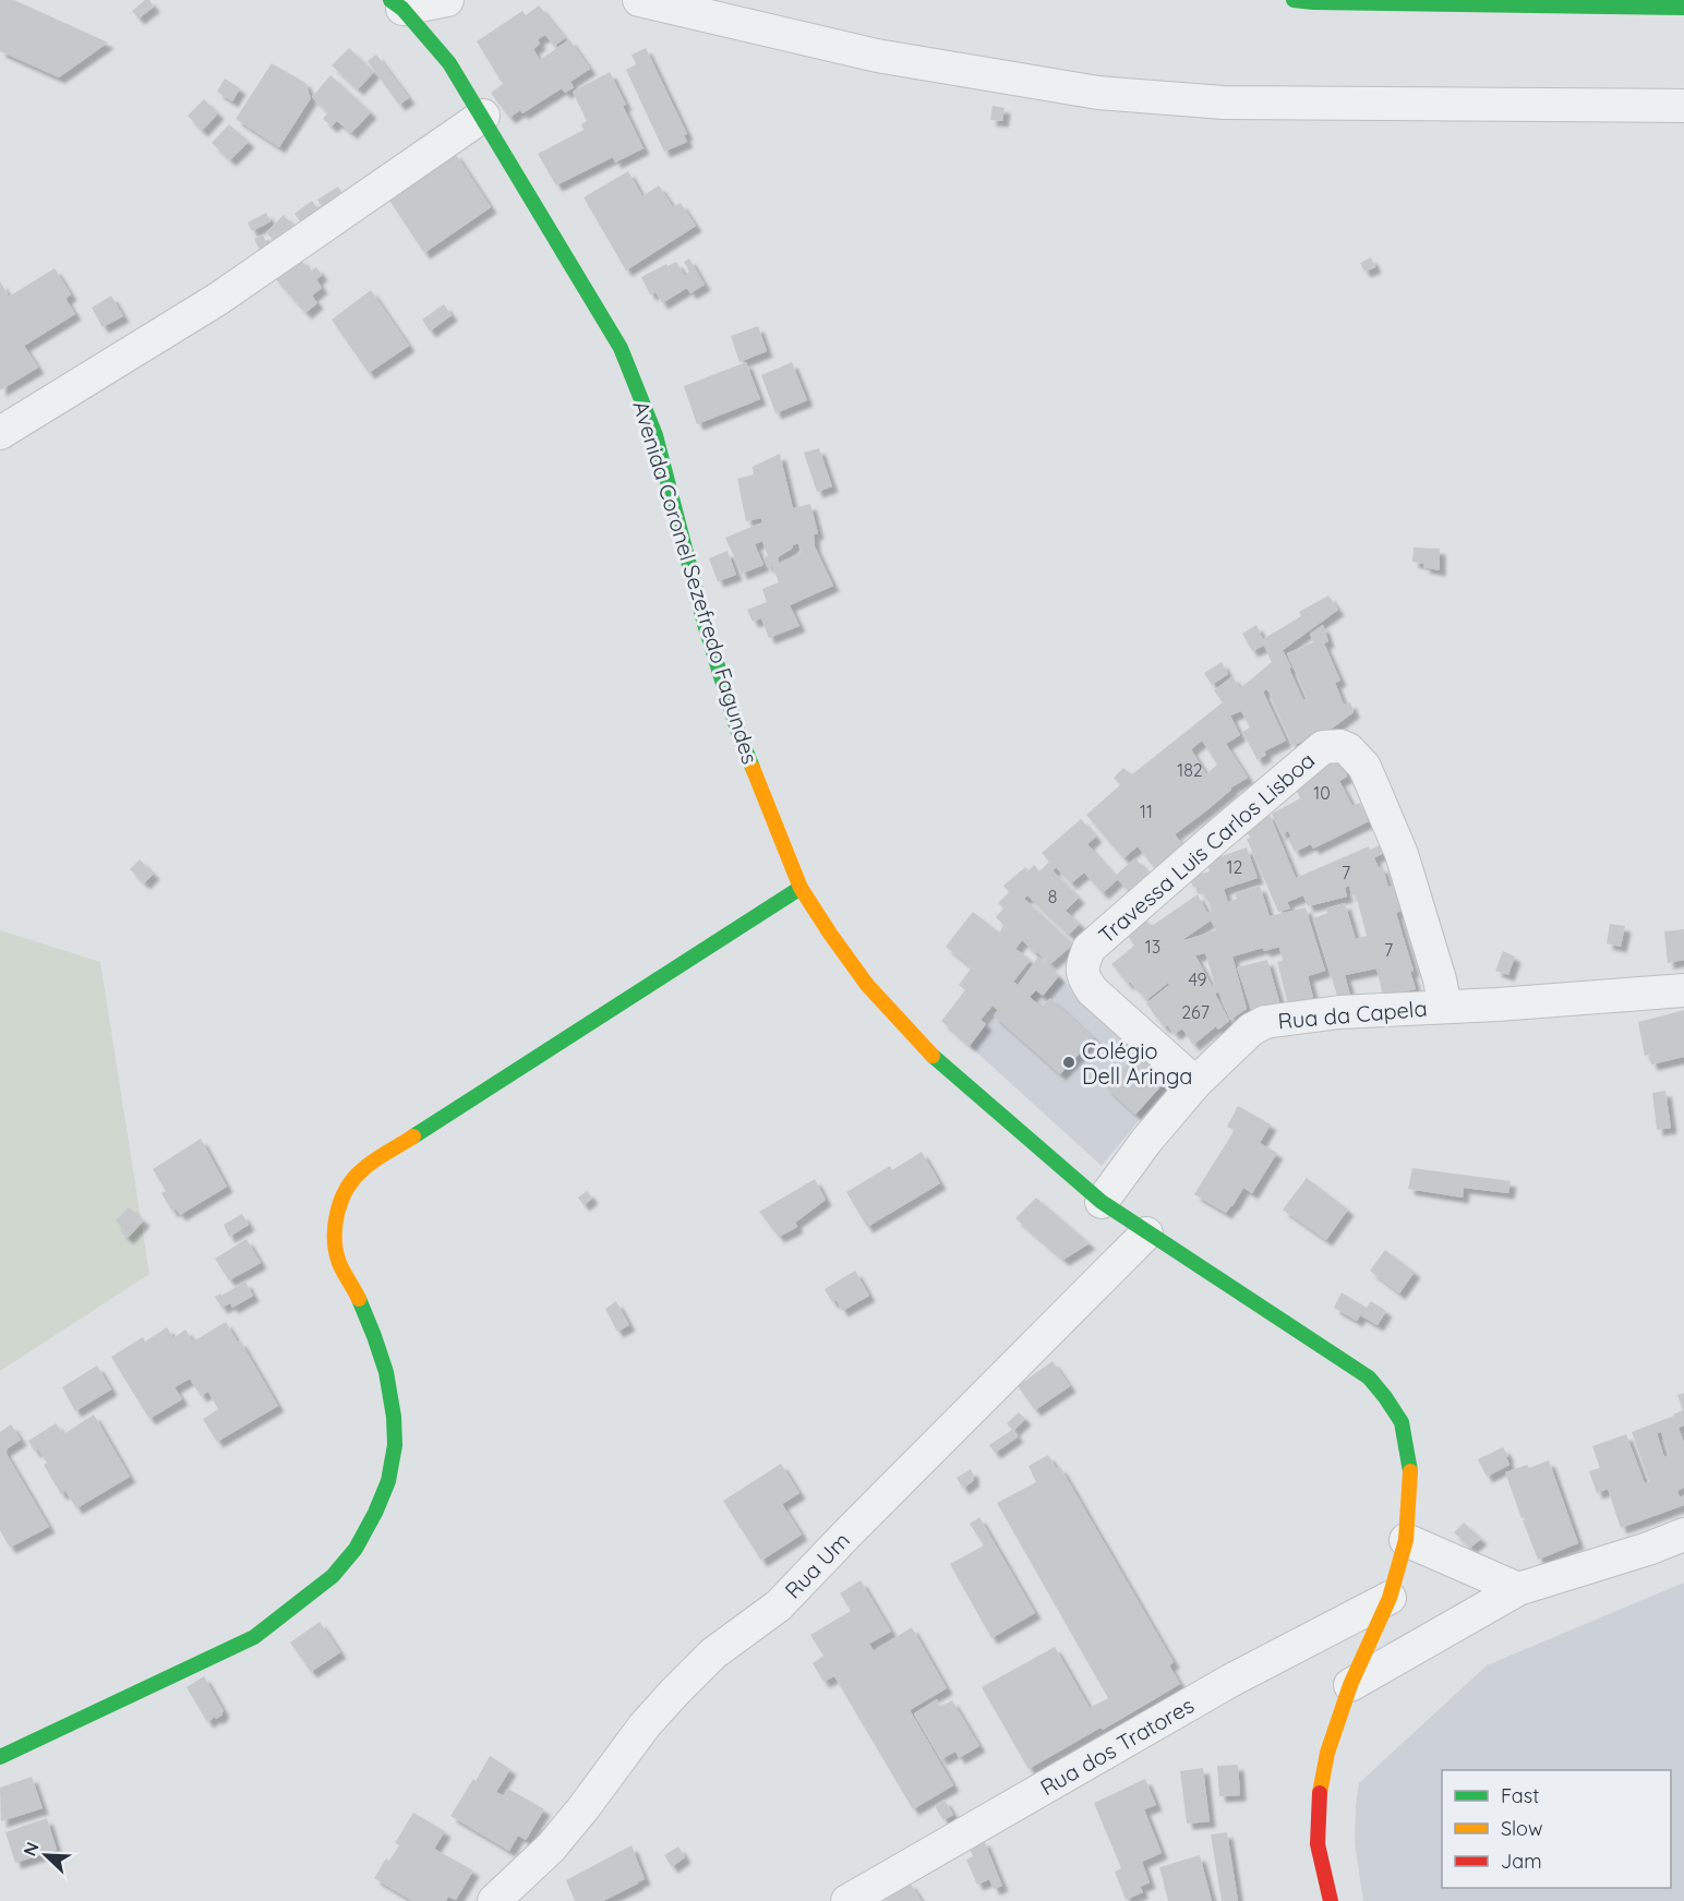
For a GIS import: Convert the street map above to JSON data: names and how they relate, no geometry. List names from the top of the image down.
{
  "streets": {
    "main road": ["Avenida Coronel Sezefredo Fagundes"],
    "street": [
      "Travessa Luis Carlos Lisboa",
      "Rua da Capela",
      "Rua Um",
      "Rua dos Tratores"
    ]
  },
  "crossings": [
    ["Avenida Coronel Sezefredo Fagundes", "Rua da Capela"],
    ["Avenida Coronel Sezefredo Fagundes", "Rua Um"],
    ["Avenida Coronel Sezefredo Fagundes", "Rua dos Tratores"],
    ["Travessa Luis Carlos Lisboa", "Rua da Capela"]
  ],
  "places": ["Colégio Dell Aringa"],
  "house_numbers": [
    "182",
    "10",
    "11",
    "12",
    "7",
    "8",
    "13",
    "7",
    "49",
    "267"
  ],
  "legend": ["Fast", "Slow", "Jam"],
  "north": "top left"
}
